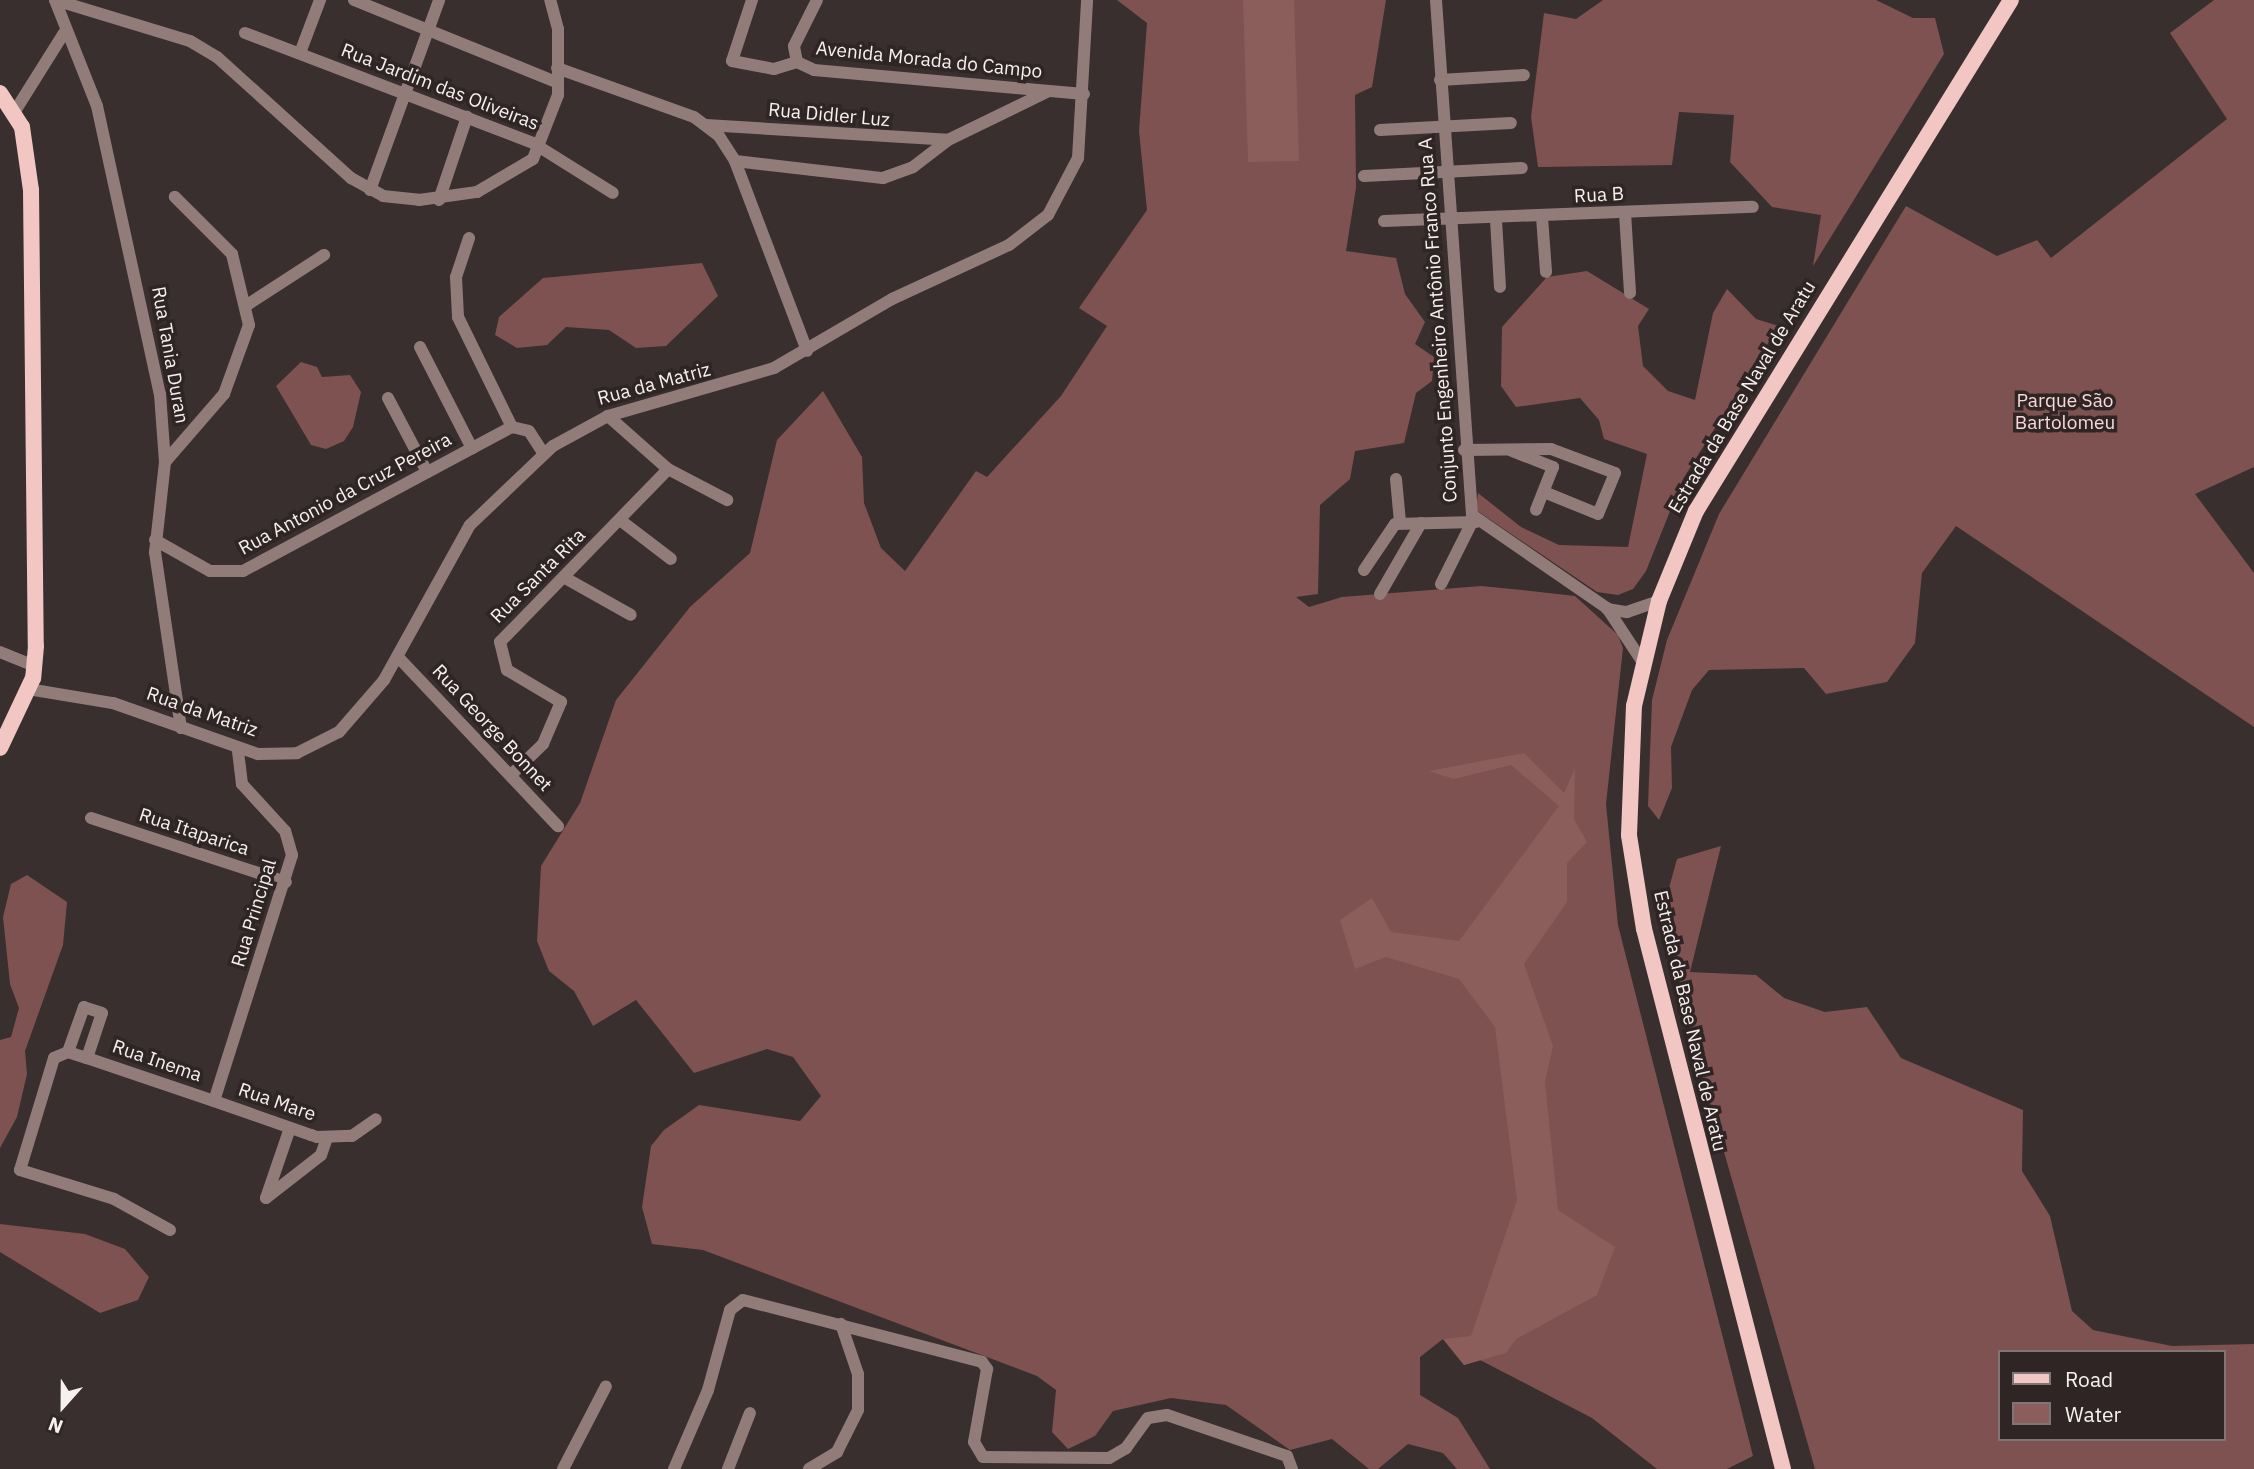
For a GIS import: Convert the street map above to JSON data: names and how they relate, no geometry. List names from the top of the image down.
{
  "streets": {
    "main road": ["Estrada da Base Naval de Aratu"],
    "street": [
      "Avenida Morada do Campo",
      "Rua Jardim das Oliveiras",
      "Rua Didler Luz",
      "Rua B",
      "Conjunto Engenheiro Antônio Franco Rua A",
      "Rua Tania Duran",
      "Rua da Matriz",
      "Rua Antonio da Cruz Pereira",
      "Rua Santa Rita",
      "Rua George Bonnet",
      "Rua Itaparica",
      "Rua Principal",
      "Rua Inema",
      "Rua Mare"
    ]
  },
  "crossings": [
    ["Avenida Morada do Campo", "Rua Didler Luz"],
    ["Avenida Morada do Campo", "Rua da Matriz"],
    ["Rua B", "Conjunto Engenheiro Antônio Franco Rua A"],
    ["Conjunto Engenheiro Antônio Franco Rua A", "Estrada da Base Naval de Aratu"],
    ["Rua Tania Duran", "Rua da Matriz"],
    ["Rua Tania Duran", "Rua Antonio da Cruz Pereira"],
    ["Rua da Matriz", "Rua George Bonnet"],
    ["Rua da Matriz", "Rua Principal"],
    ["Rua Santa Rita", "Rua George Bonnet"],
    ["Rua Itaparica", "Rua Principal"],
    ["Rua Principal", "Rua Inema"],
    ["Rua Principal", "Rua Mare"],
    ["Rua Inema", "Rua Mare"]
  ],
  "parks": ["Parque São Bartolomeu"],
  "legend": ["Road", "Water"],
  "north": "bottom"
}
